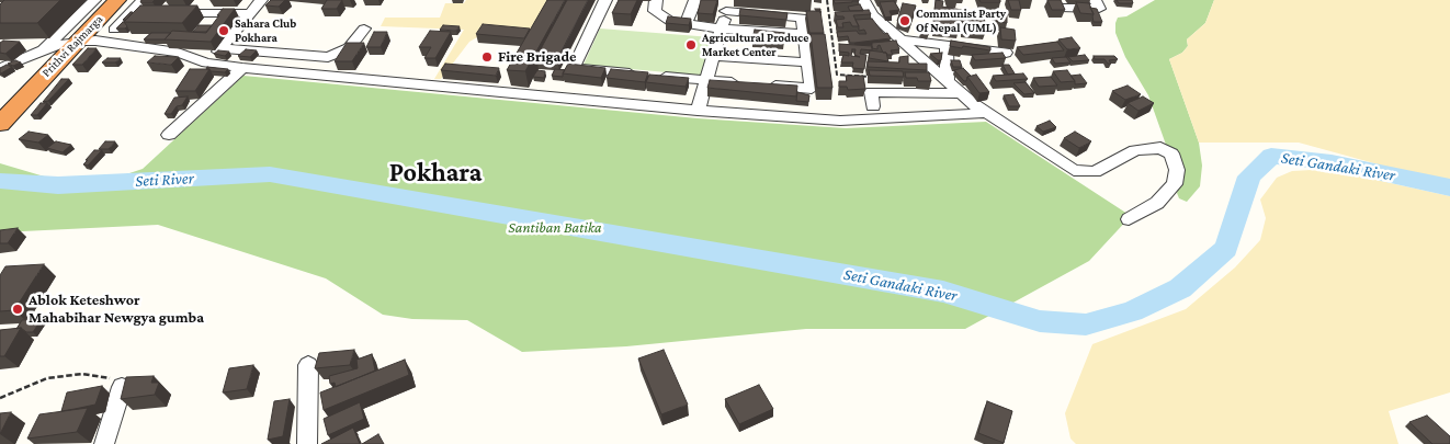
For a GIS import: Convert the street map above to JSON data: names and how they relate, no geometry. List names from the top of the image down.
{
  "streets": {
    "highway": ["Prithvi Rajmarga"]
  },
  "districts": ["Pokhara"],
  "water": ["Seti Gandaki River", "Seti River"],
  "parks": ["Santiban Batika"],
  "places": [
    "Communist Party Of Nepal (UML)",
    "Sahara Club Pokhara",
    "Agricultural Produce Market Center",
    "Fire Brigade",
    "Ablok Keteshwor Mahabihar Newgya gumba"
  ]
}
